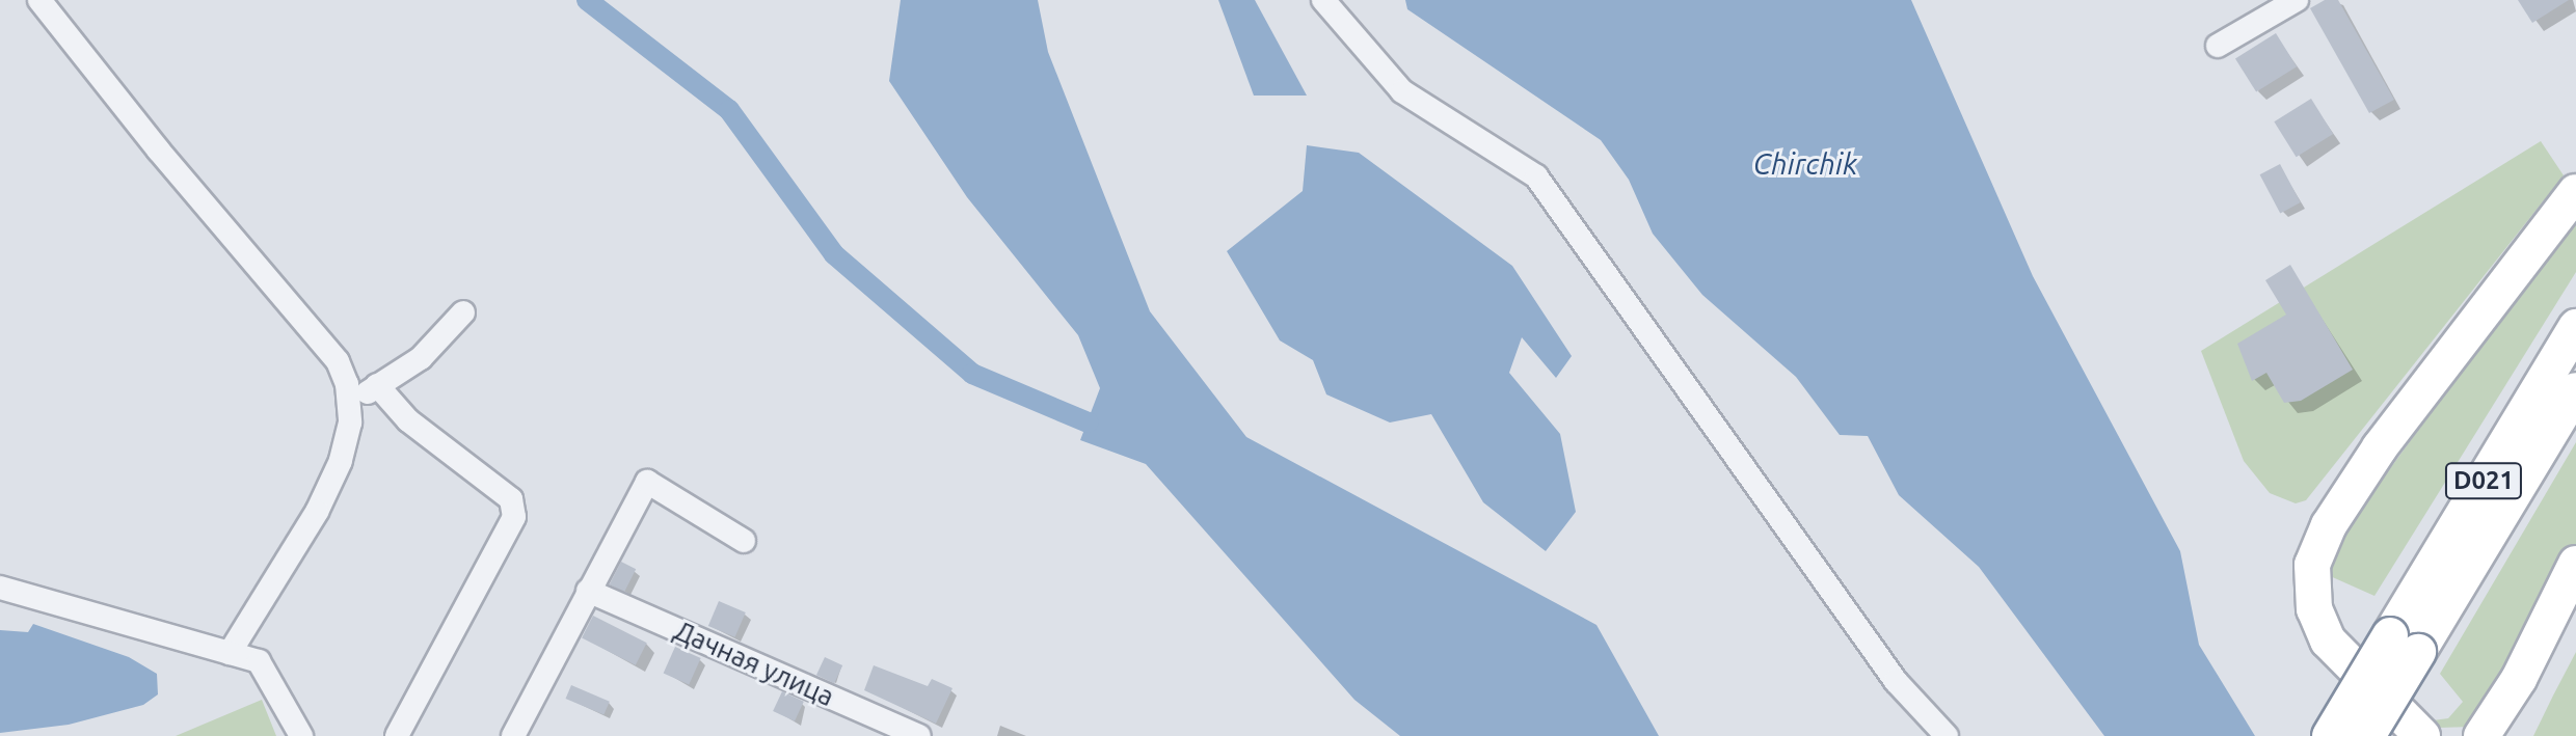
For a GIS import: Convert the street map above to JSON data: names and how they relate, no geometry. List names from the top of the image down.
{
  "streets": {
    "highway": ["D021"],
    "street": ["Дачная улица"]
  },
  "water": ["Chirchik"]
}
